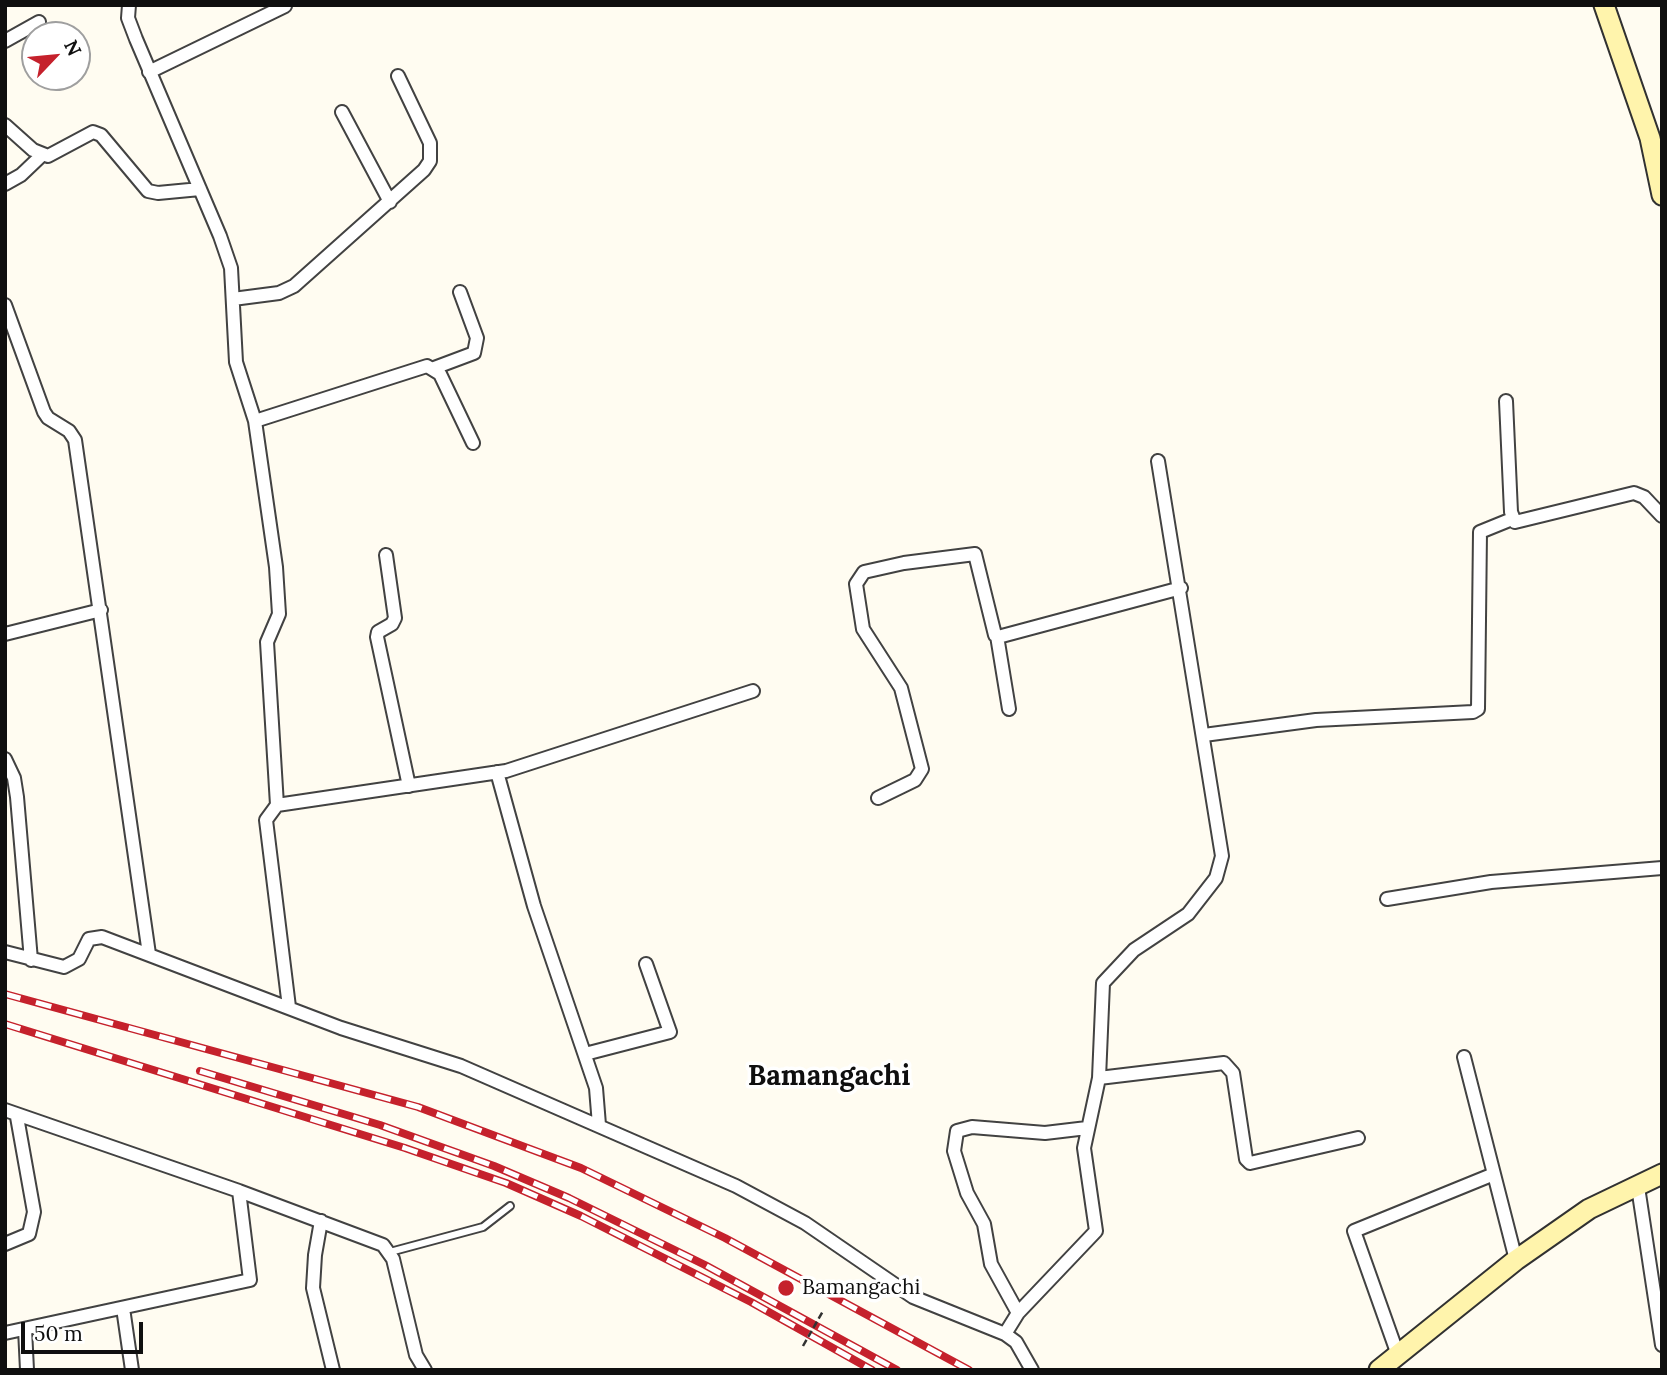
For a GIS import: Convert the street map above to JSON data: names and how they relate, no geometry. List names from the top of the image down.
{
  "districts": ["Bamangachi"],
  "places": ["Bamangachi"],
  "scale_bar": "50 m",
  "north": "top right"
}
